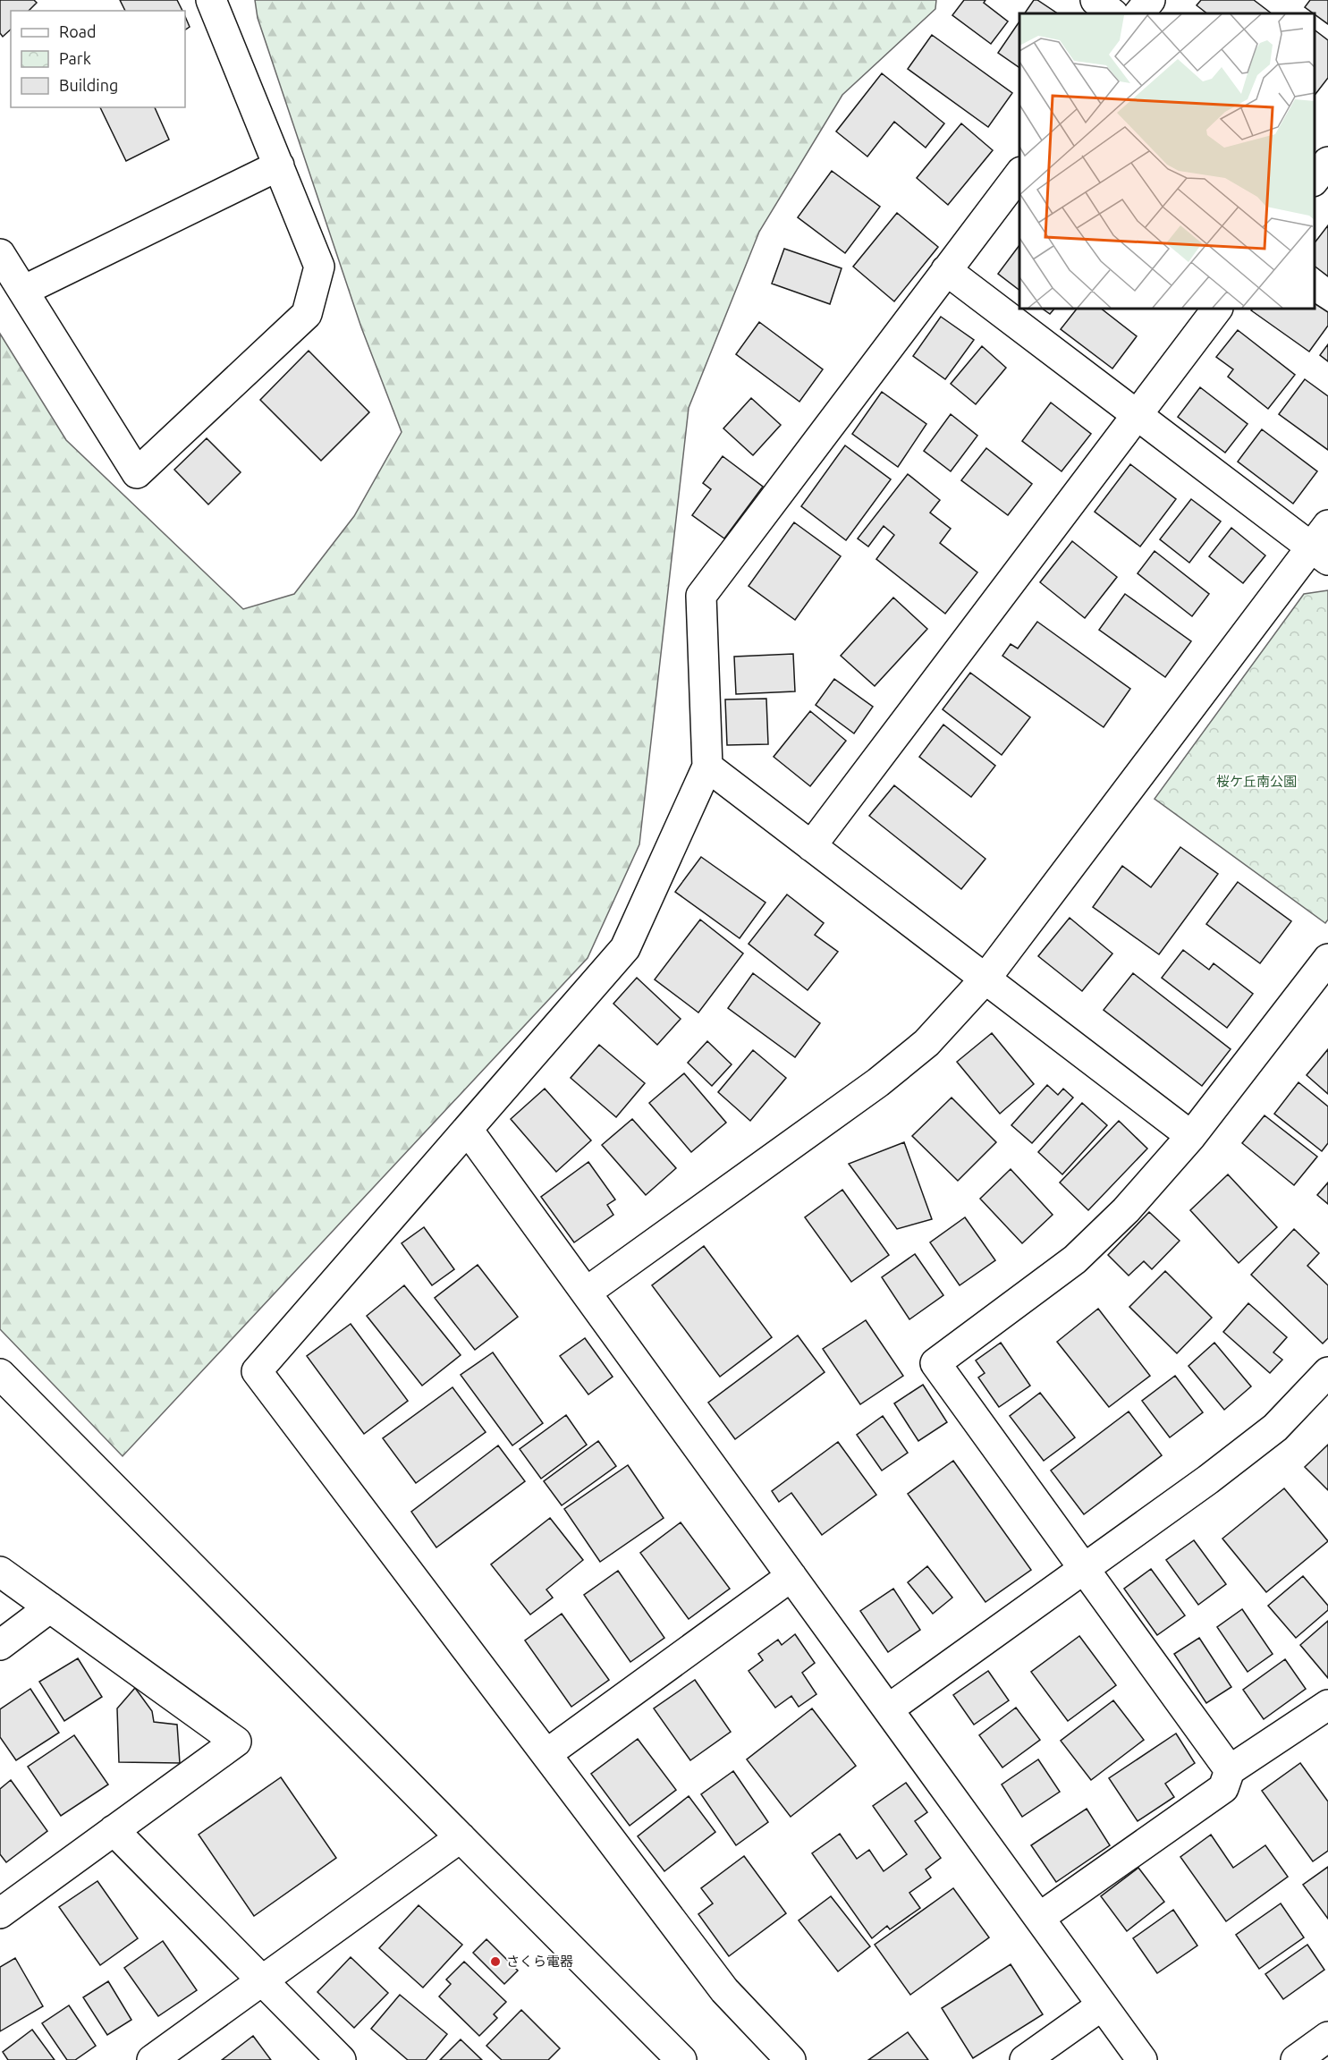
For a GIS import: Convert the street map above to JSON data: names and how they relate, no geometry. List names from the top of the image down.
{
  "parks": ["桜ケ丘南公園"],
  "places": ["さくら電器"],
  "legend": ["Road", "Park", "Building"]
}
